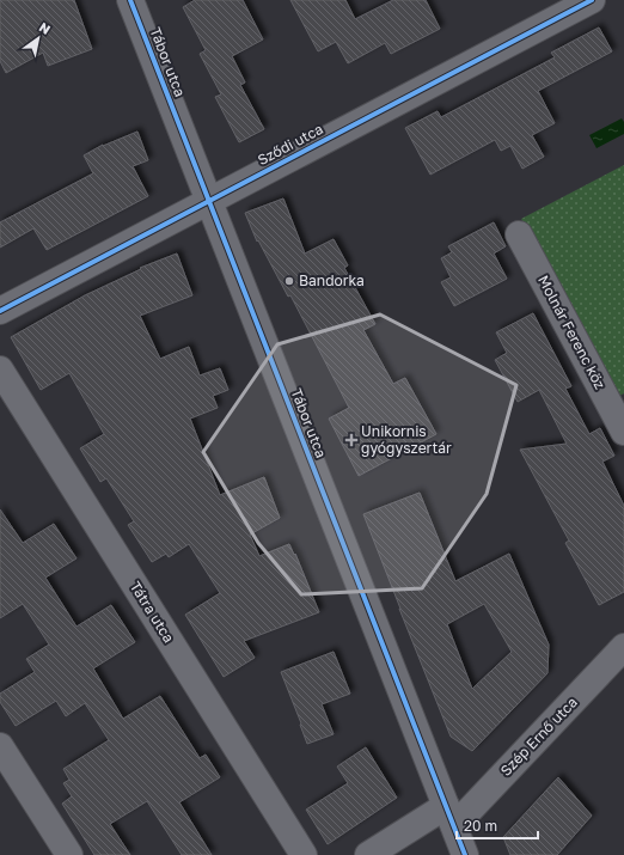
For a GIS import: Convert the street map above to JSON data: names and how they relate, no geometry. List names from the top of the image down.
{
  "streets": {
    "street": [
      "Tábor utca",
      "Sződi utca",
      "Molnár Ferenc köz",
      "Tátra utca",
      "Szép Ernő utca"
    ]
  },
  "crossings": [
    ["Tábor utca", "Sződi utca"],
    ["Tábor utca", "Szép Ernő utca"]
  ],
  "places": {
    "other": ["Bandorka"],
    "health": ["Unikornis gyógyszertár"]
  },
  "scale_bar": "20 m",
  "north": "top right"
}
